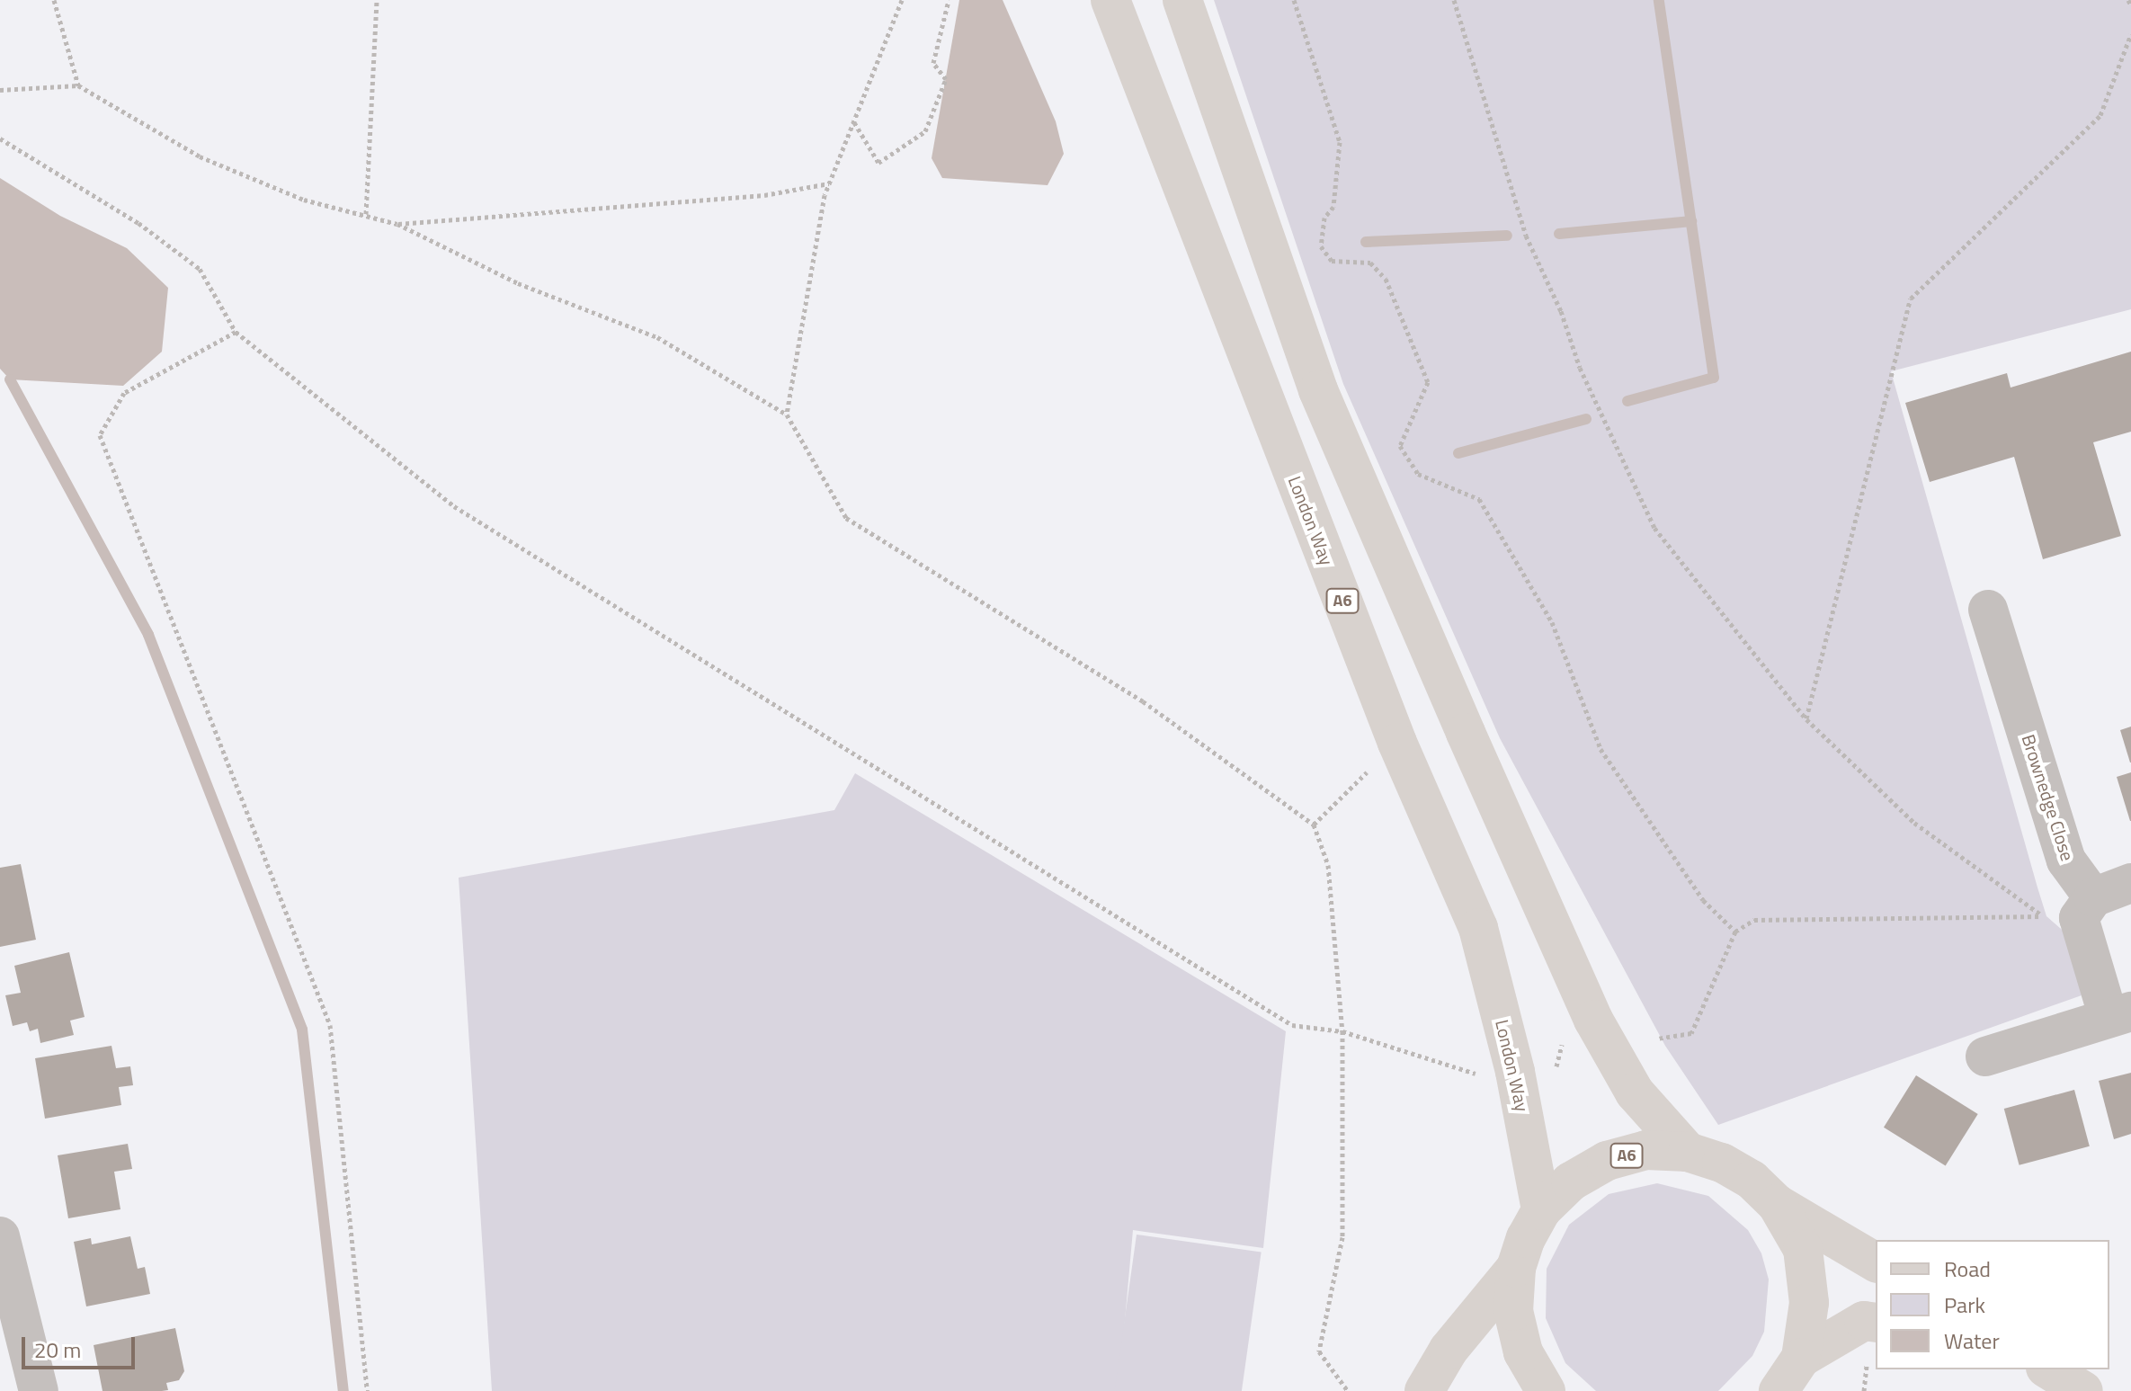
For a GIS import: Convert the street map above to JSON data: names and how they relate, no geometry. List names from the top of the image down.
{
  "streets": {
    "main road": ["London Way", "A6"],
    "street": ["Brownedge Close"]
  },
  "crossings": [
    ["London Way", "A6"]
  ],
  "legend": ["Road", "Park", "Water"],
  "scale_bar": "20 m"
}
